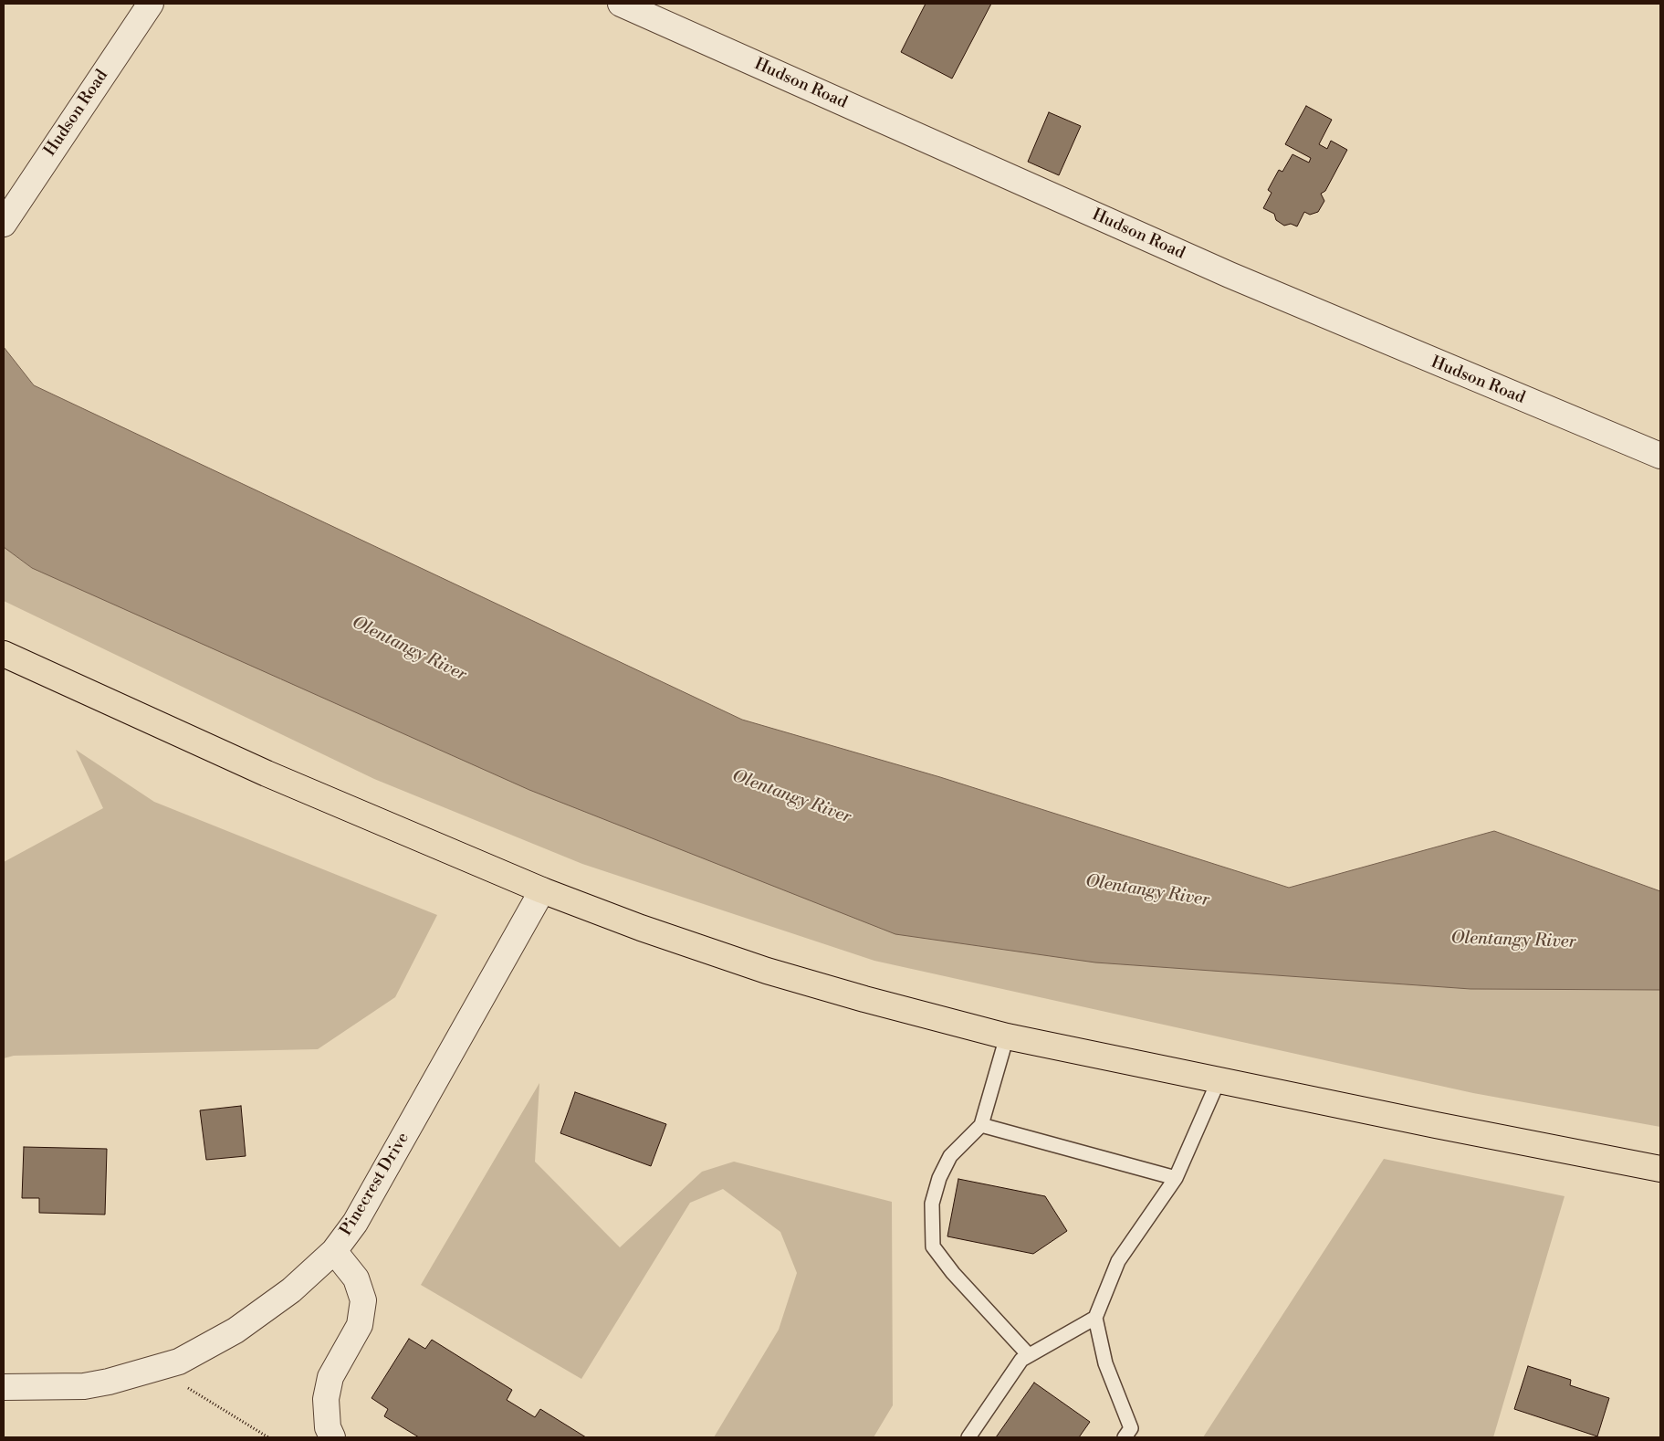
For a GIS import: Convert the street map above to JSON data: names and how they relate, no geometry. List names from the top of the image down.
{
  "streets": {
    "street": ["Hudson Road", "Pinecrest Drive"]
  },
  "water": ["Olentangy River"]
}
